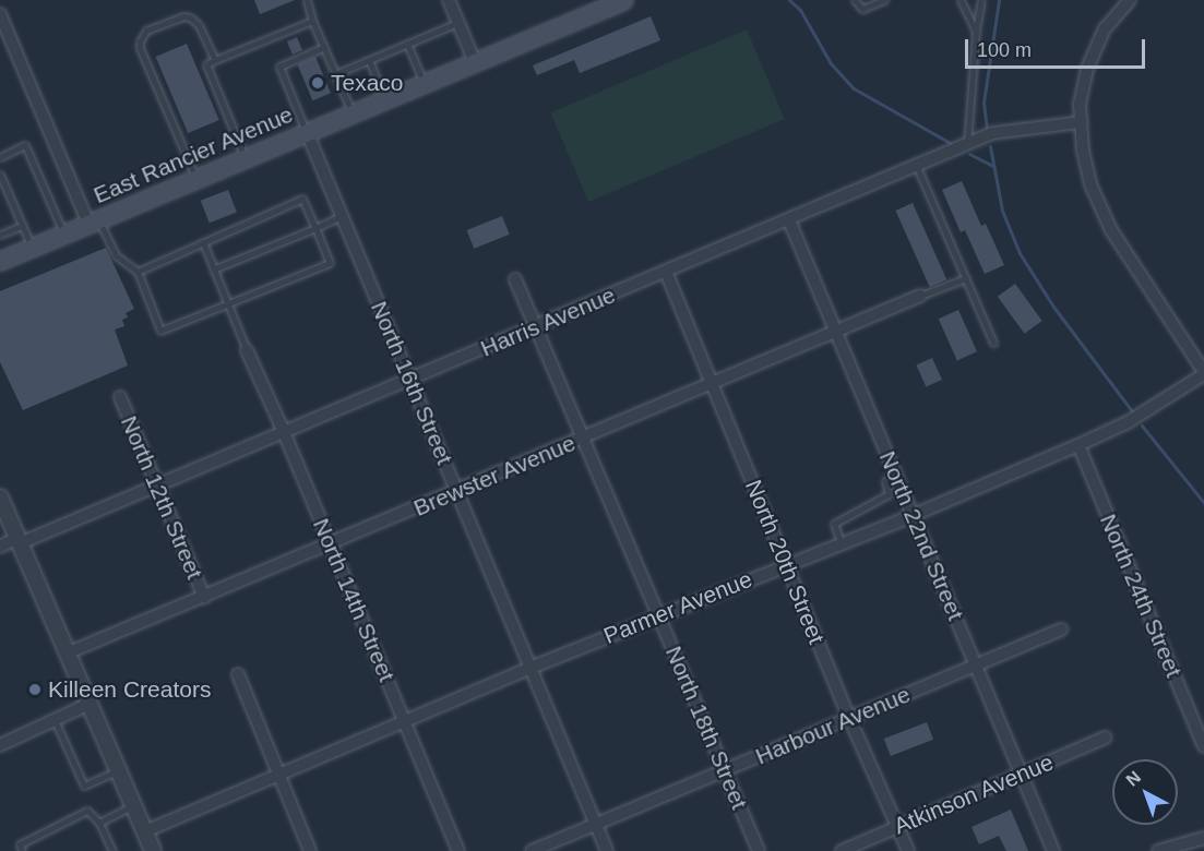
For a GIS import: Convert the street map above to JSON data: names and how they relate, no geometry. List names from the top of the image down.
{
  "streets": {
    "main road": ["East Rancier Avenue"],
    "street": [
      "Harris Avenue",
      "North 16th Street",
      "Brewster Avenue",
      "North 12th Street",
      "North 22nd Street",
      "North 20th Street",
      "North 24th Street",
      "North 14th Street",
      "Parmer Avenue",
      "Harbour Avenue",
      "North 18th Street",
      "Atkinson Avenue"
    ]
  },
  "crossings": [
    ["East Rancier Avenue", "North 16th Street"],
    ["Harris Avenue", "North 16th Street"],
    ["Harris Avenue", "North 12th Street"],
    ["Harris Avenue", "North 22nd Street"],
    ["Harris Avenue", "North 20th Street"],
    ["Harris Avenue", "North 14th Street"],
    ["Harris Avenue", "North 18th Street"],
    ["North 16th Street", "Brewster Avenue"],
    ["North 16th Street", "Parmer Avenue"],
    ["North 16th Street", "Harbour Avenue"],
    ["Brewster Avenue", "North 12th Street"],
    ["Brewster Avenue", "North 22nd Street"],
    ["Brewster Avenue", "North 20th Street"],
    ["Brewster Avenue", "North 14th Street"],
    ["Brewster Avenue", "North 18th Street"],
    ["North 22nd Street", "Parmer Avenue"],
    ["North 22nd Street", "Harbour Avenue"],
    ["North 22nd Street", "Atkinson Avenue"],
    ["North 20th Street", "Parmer Avenue"],
    ["North 20th Street", "Harbour Avenue"],
    ["North 20th Street", "Atkinson Avenue"],
    ["North 24th Street", "Parmer Avenue"],
    ["North 14th Street", "Parmer Avenue"],
    ["Parmer Avenue", "North 18th Street"],
    ["Harbour Avenue", "North 18th Street"]
  ],
  "places": ["Texaco", "Killeen Creators"],
  "scale_bar": "100 m",
  "north": "top left"
}
